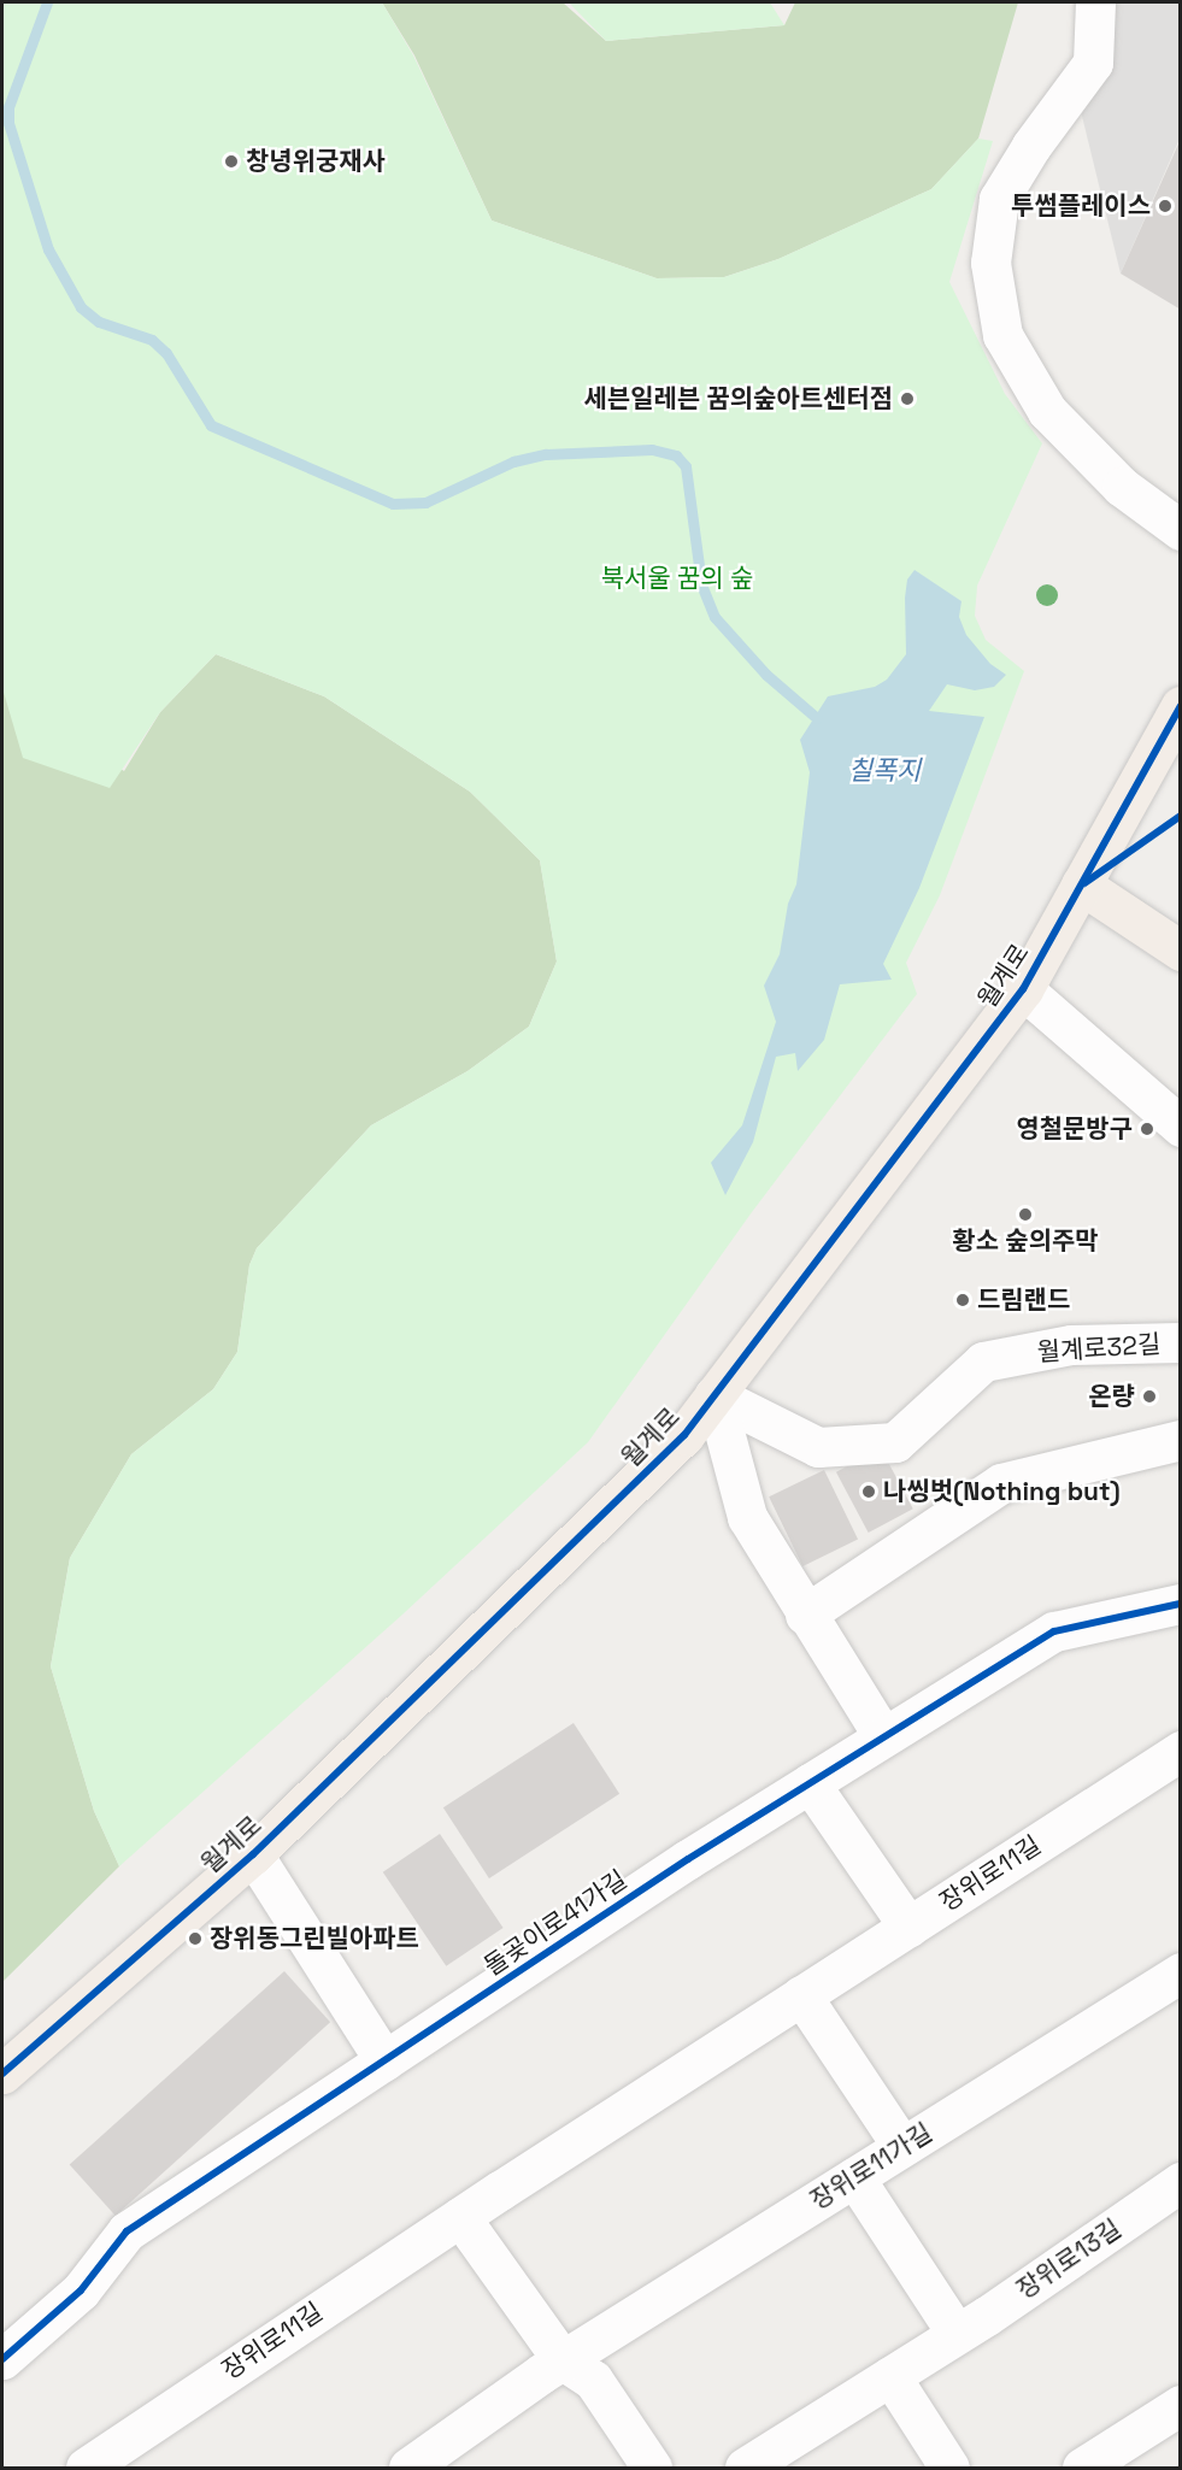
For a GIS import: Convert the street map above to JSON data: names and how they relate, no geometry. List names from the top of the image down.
{
  "streets": {
    "main road": ["월계로"],
    "street": [
      "월계로32길",
      "장위로11길",
      "돌곶이로41가길",
      "장위로11가길",
      "장위로13길"
    ]
  },
  "crossings": [
    ["월계로", "월계로32길"],
    ["월계로", "돌곶이로41가길"]
  ],
  "water": ["칠폭지"],
  "parks": ["북서울 꿈의 숲"],
  "places": [
    "창녕위궁재사",
    "투썸플레이스",
    "세븐일레븐 꿈의숲아트센터점",
    "영철문방구",
    "황소 숲의주막",
    "드림랜드",
    "온량",
    "나씽벗(Nothing but)",
    "장위동그린빌아파트"
  ]
}
